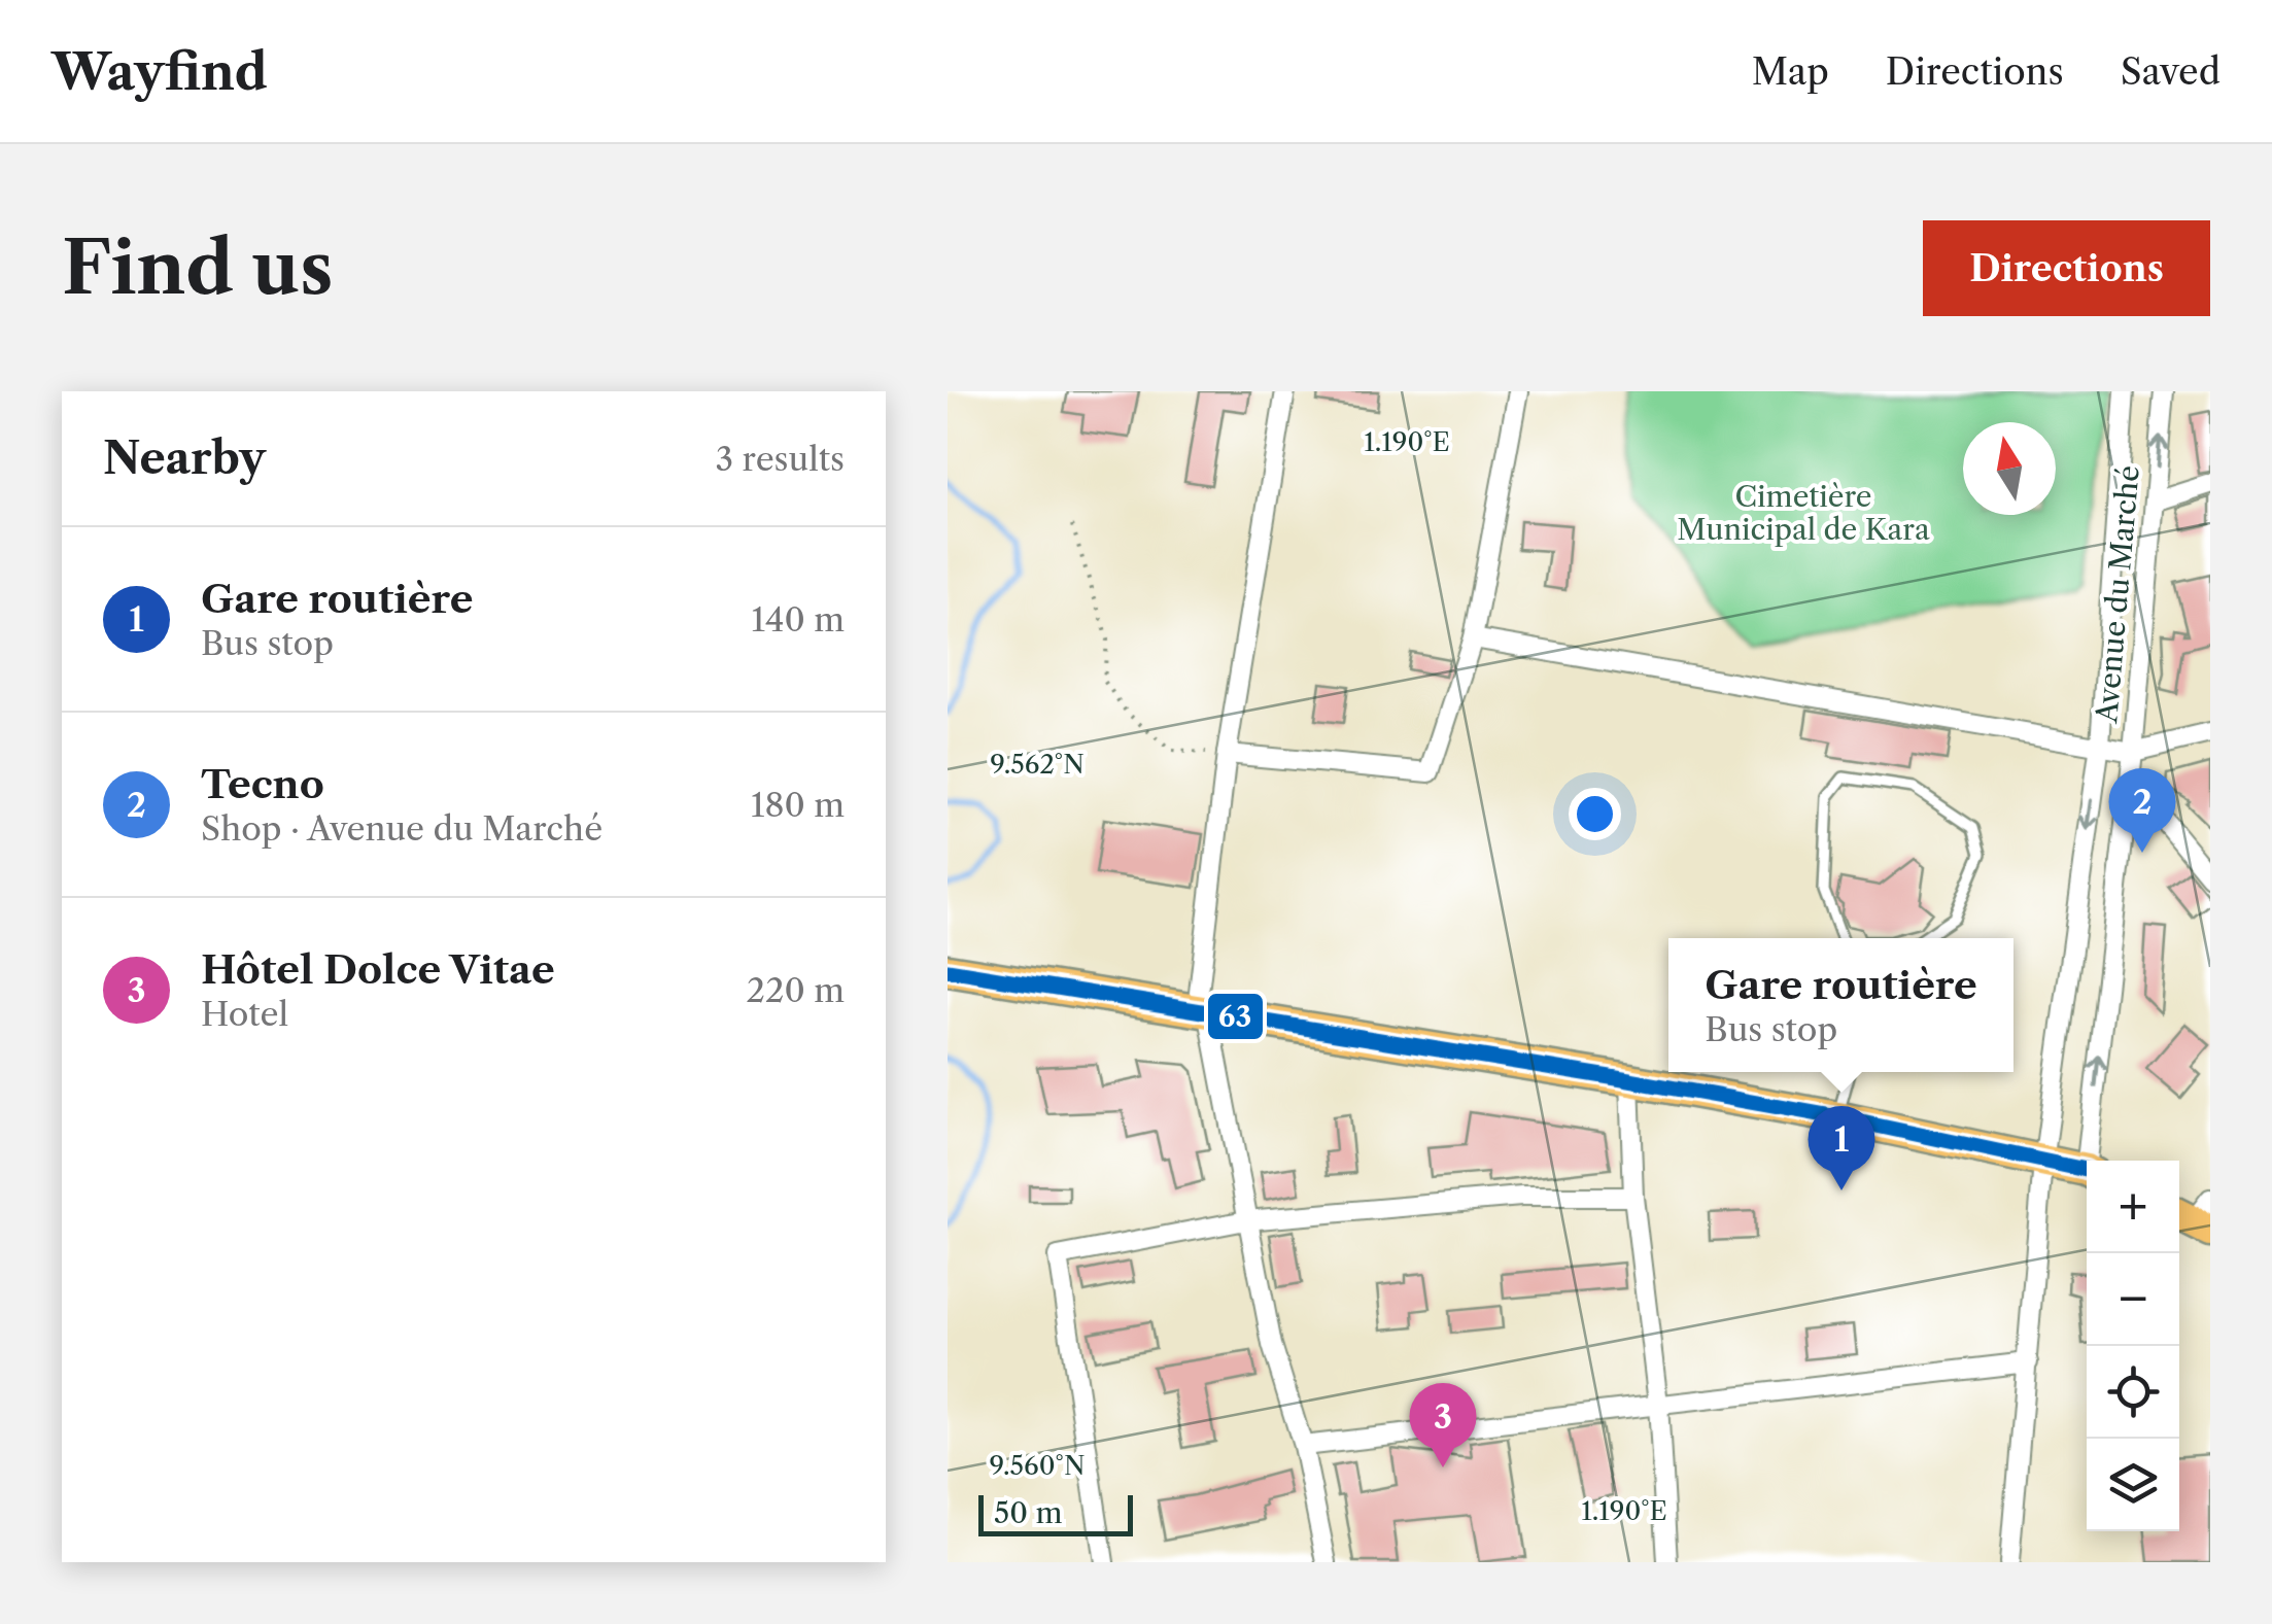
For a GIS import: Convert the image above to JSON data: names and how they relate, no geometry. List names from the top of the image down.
{
  "streets": {
    "street": ["Avenue du Marché"]
  },
  "parks": ["Cimetière Municipal de Kara"],
  "lines": ["transit line 63"],
  "scale_bar": "50 m",
  "north": "top",
  "page": {
    "header": "Wayfind",
    "nav": ["Map", "Directions", "Saved"],
    "buttons": "Directions",
    "title": "Find us",
    "heading": ["Nearby", "3 results"],
    "list": [
      {
        "mark": "1",
        "name": "Gare routière",
        "note": "Bus stop",
        "value": "140 m"
      },
      {
        "mark": "2",
        "name": "Tecno",
        "note": "Shop · Avenue du Marché",
        "value": "180 m"
      },
      {
        "mark": "3",
        "name": "Hôtel Dolce Vitae",
        "note": "Hotel",
        "value": "220 m"
      }
    ],
    "pins": ["2", "1", "3"],
    "popup": ["Gare routière", "Bus stop"],
    "map_buttons": ["+", "−"],
    "scale": "50 m"
  },
  "coordinates": ["1.190°E", "9.562°N", "9.560°N"]
}
